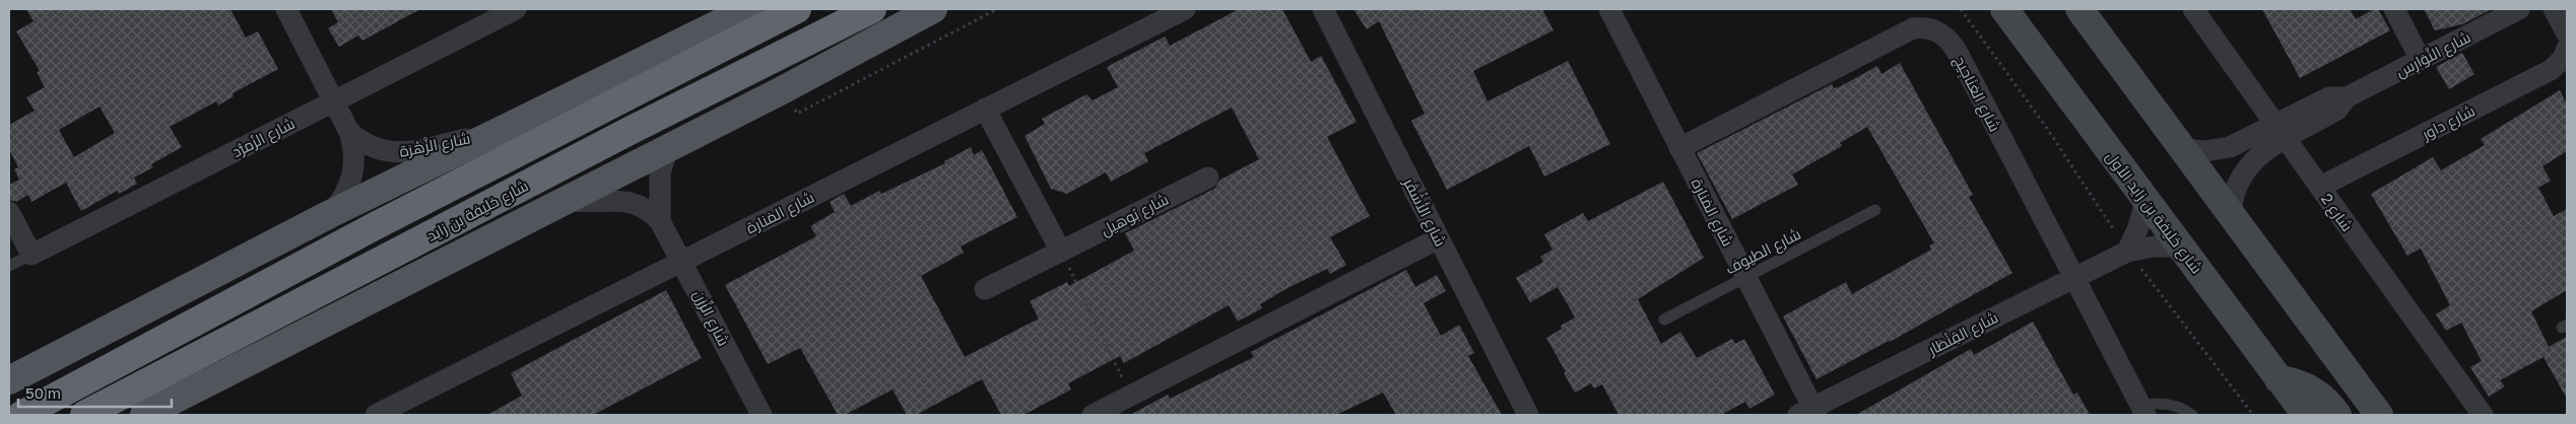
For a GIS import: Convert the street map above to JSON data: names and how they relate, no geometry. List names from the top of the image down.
{
  "streets": {
    "highway": ["شارع خليفة بن زايد"],
    "main road": ["شارع خليفة بن زايد الأول"],
    "street": [
      "شارع النَّوَارِس",
      "شارع العَنَاجِيج",
      "شارع داور",
      "شارع الزُمرُّد",
      "شارع الزَّهْرَة",
      "شارع المَنارة",
      "شارع الأَشْقَر",
      "شارع 2",
      "شارع بُوهيل",
      "شارع الزِّرَن",
      "شارع القِنْطَار"
    ],
    "lane": ["شارع الطيوف"]
  },
  "crossings": [
    ["شارع النَّوَارِس", "شارع 2"],
    ["شارع العَنَاجِيج", "شارع المَنارة"],
    ["شارع العَنَاجِيج", "شارع القِنْطَار"],
    ["شارع داور", "شارع 2"],
    ["شارع الزُمرُّد", "شارع الزَّهْرَة"],
    ["شارع المَنارة", "شارع الطيوف"],
    ["شارع المَنارة", "شارع الزِّرَن"],
    ["شارع المَنارة", "شارع القِنْطَار"],
    ["شارع خليفة بن زايد الأول", "شارع القِنْطَار"]
  ],
  "scale_bar": "50 m"
}
